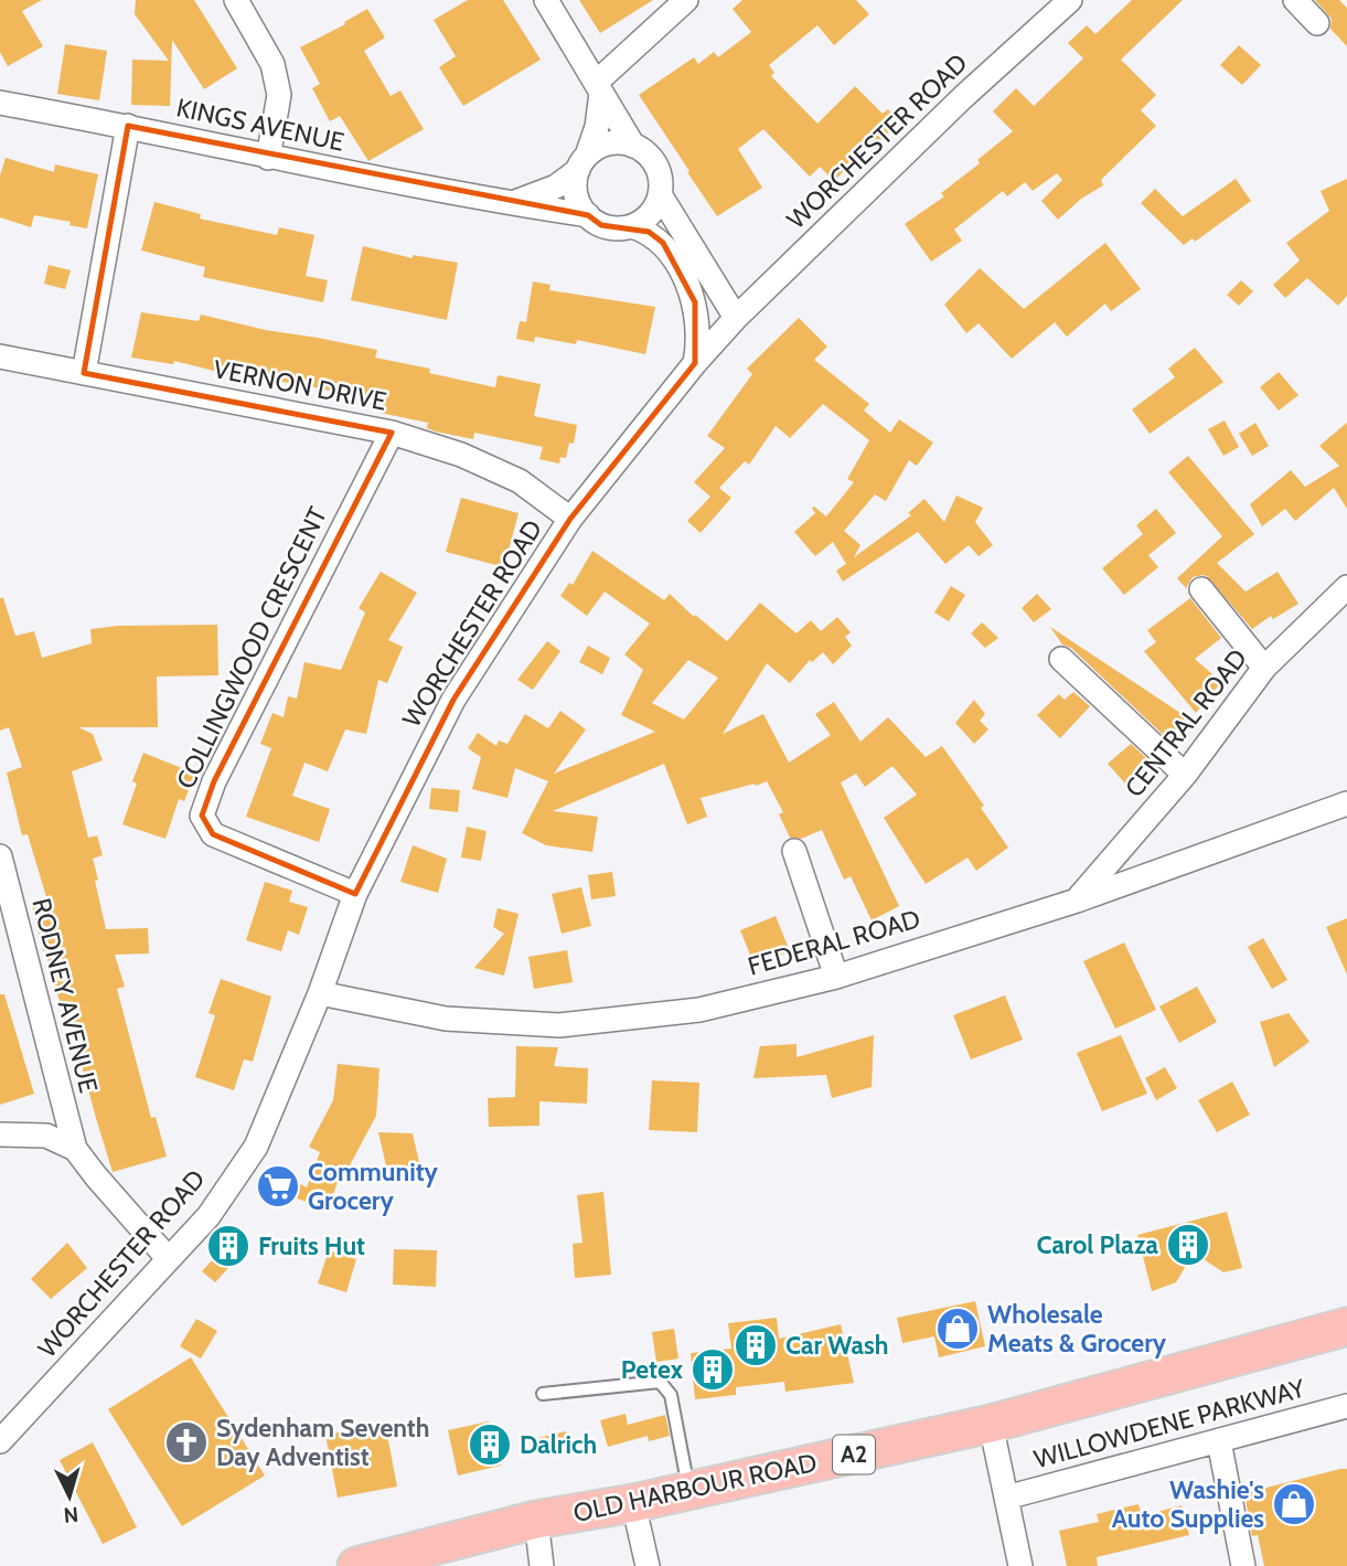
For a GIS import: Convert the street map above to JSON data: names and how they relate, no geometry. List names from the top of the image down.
{
  "streets": {
    "main road": ["A2", "OLD HARBOUR ROAD"],
    "street": [
      "KINGS AVENUE",
      "WORCHESTER ROAD",
      "VERNON DRIVE",
      "COLLINGWOOD CRESCENT",
      "CENTRAL ROAD",
      "FEDERAL ROAD",
      "RODNEY AVENUE",
      "WILLOWDENE PARKWAY"
    ]
  },
  "crossings": [
    ["WORCHESTER ROAD", "VERNON DRIVE"],
    ["WORCHESTER ROAD", "COLLINGWOOD CRESCENT"],
    ["WORCHESTER ROAD", "FEDERAL ROAD"],
    ["VERNON DRIVE", "COLLINGWOOD CRESCENT"],
    ["CENTRAL ROAD", "FEDERAL ROAD"]
  ],
  "places": {
    "supermarket": ["Community Grocery"],
    "building": [
      "Carol Plaza",
      "Fruits Hut",
      "Car Wash",
      "Petex",
      "Dalrich"
    ],
    "shop": ["Wholesale Meats & Grocery", "Washie's Auto Supplies"],
    "church": ["Sydenham Seventh Day Adventist"]
  },
  "north": "bottom"
}
